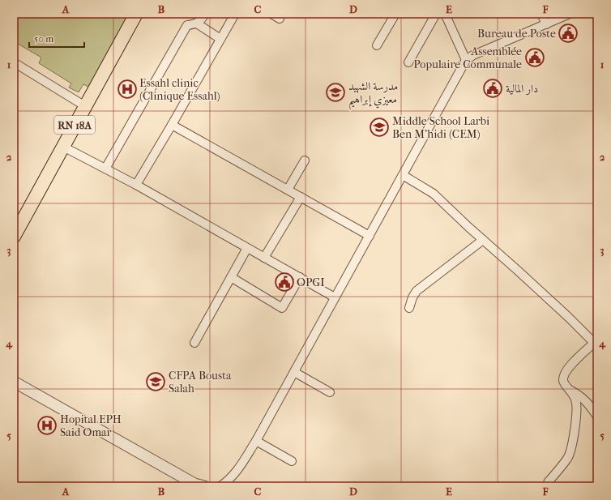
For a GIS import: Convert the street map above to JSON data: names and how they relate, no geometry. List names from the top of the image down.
{
  "streets": {
    "main road": ["RN 18A"]
  },
  "places": {
    "public building": [
      "Bureau de Poste",
      "Assemblée Populaire Communale",
      "دار المالية",
      "OPGI"
    ],
    "hospital": ["Essahl clinic (Clinique Essahl)", "Hopital EPH Said Omar"],
    "school or university": ["مدرسة الشهيد معيزي إبراهيم", "Middle School Larbi Ben M'hidi (CEM)", "CFPA Bousta Salah"]
  },
  "scale_bar": "50 m",
  "grid": {
    "columns": [
      "A",
      "B",
      "C",
      "D",
      "E",
      "F"
    ],
    "rows": [
      "1",
      "2",
      "3",
      "4",
      "5"
    ]
  }
}
